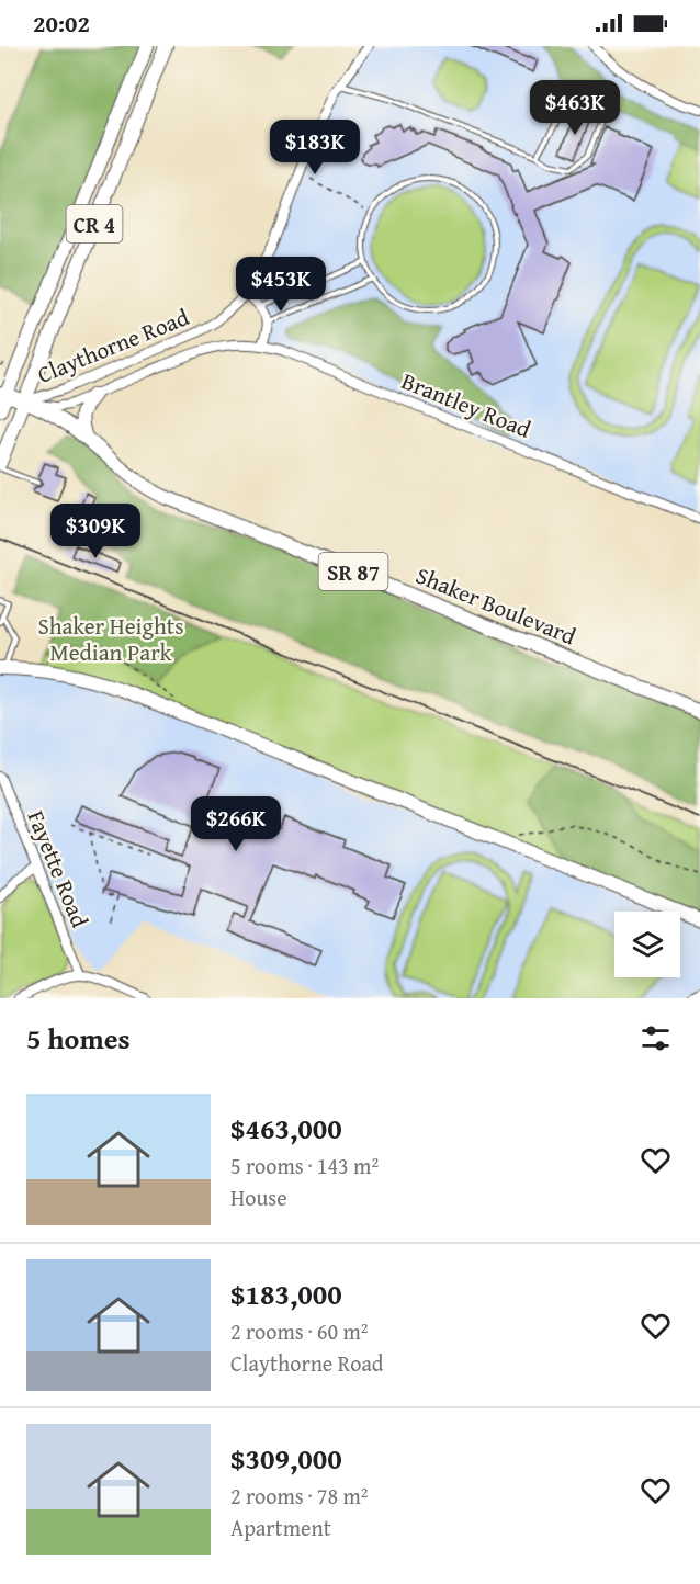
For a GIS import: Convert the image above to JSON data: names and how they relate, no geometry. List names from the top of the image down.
{
  "streets": {
    "main road": ["CR 4", "SR 87", "Shaker Boulevard"],
    "street": ["Claythorne Road", "Brantley Road", "Fayette Road"]
  },
  "crossings": [
    ["CR 4", "Claythorne Road"],
    ["CR 4", "Shaker Boulevard"],
    ["Claythorne Road", "Brantley Road"],
    ["Claythorne Road", "Shaker Boulevard"]
  ],
  "parks": ["Shaker Heights Median Park"],
  "page": {
    "status": "20:02",
    "price": [
      "$463K",
      "$183K",
      "$453K",
      "$309K",
      "$266K"
    ],
    "heading": "5 homes",
    "list": [
      {
        "name": "$463,000",
        "note": "5 rooms · 143 m² · House"
      },
      {
        "name": "$183,000",
        "note": "2 rooms · 60 m² · Claythorne Road"
      },
      {
        "name": "$309,000",
        "note": "2 rooms · 78 m² · Apartment"
      }
    ]
  }
}
